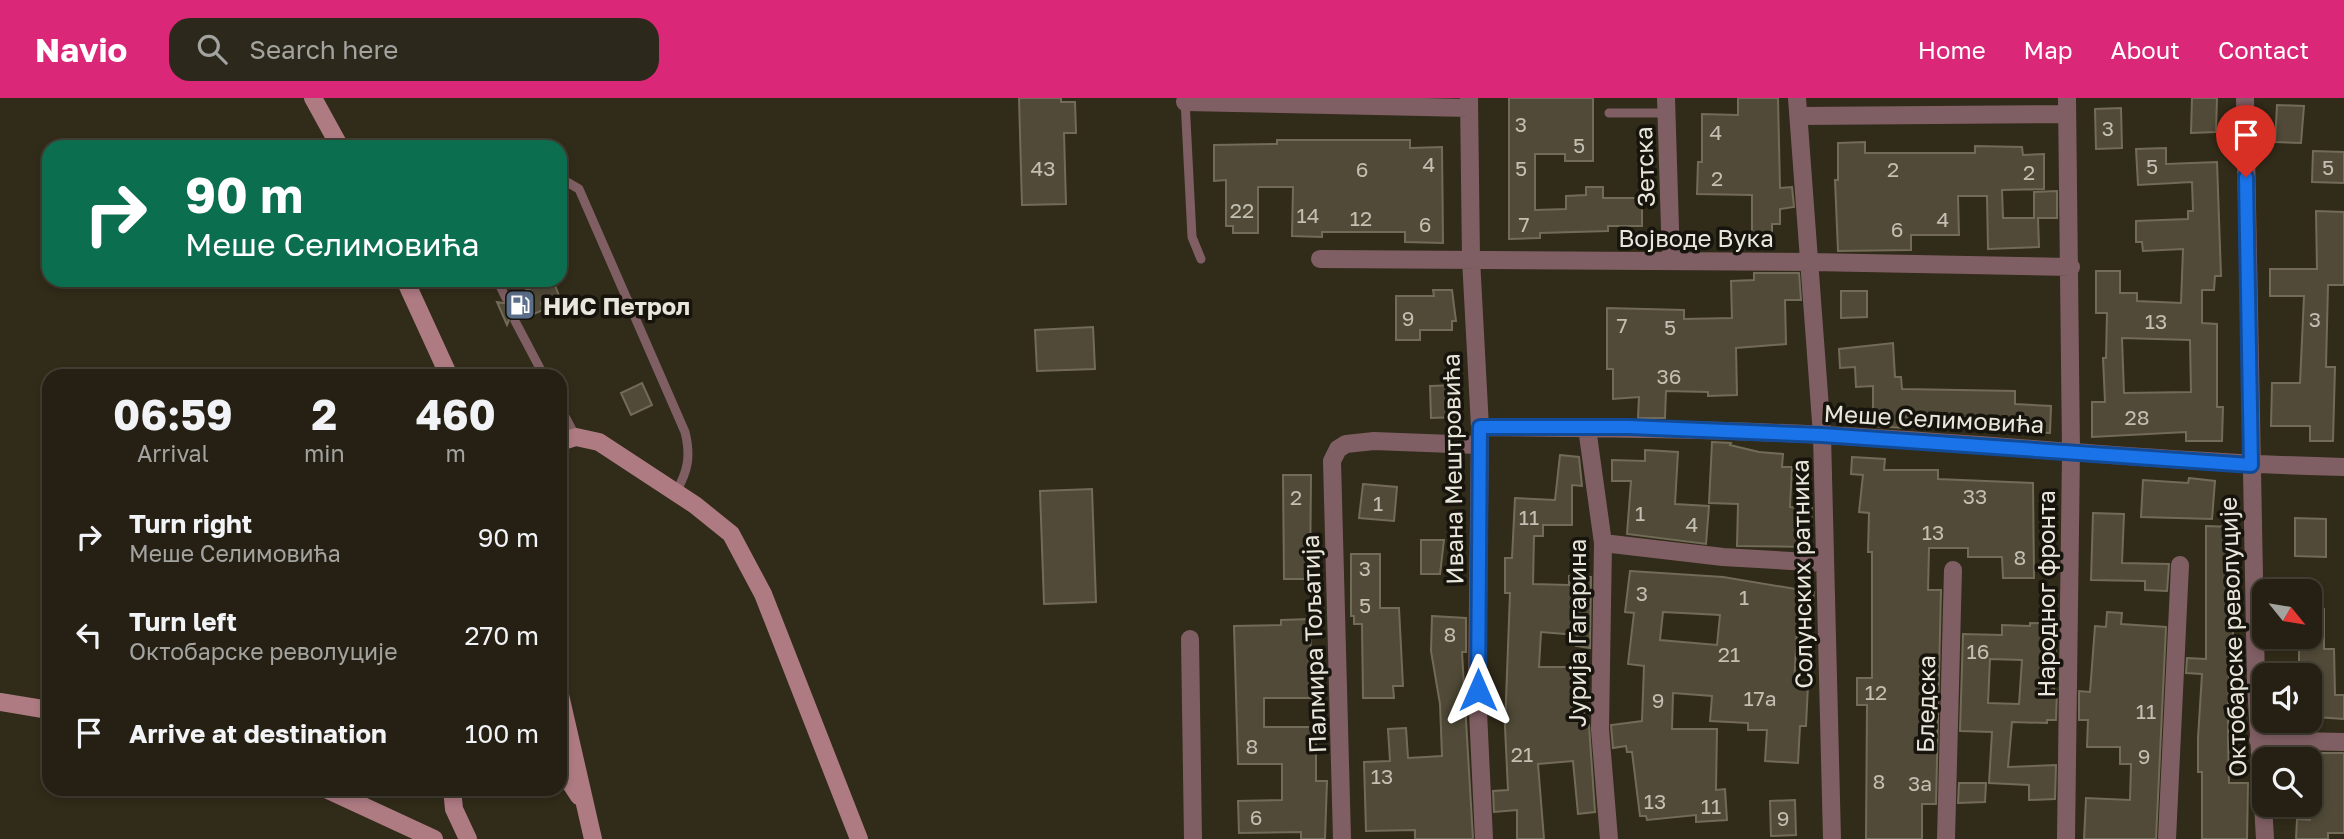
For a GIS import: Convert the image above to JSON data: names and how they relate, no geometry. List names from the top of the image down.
{
  "streets": {
    "street": [
      "Зетска",
      "Војводе Вука",
      "Меше Селимовића",
      "Ивана Мештровића",
      "Солунских ратника",
      "Народног фронта",
      "Јурија Гагарина",
      "Октобарске револуције",
      "Палмира Тољатија",
      "Бледска"
    ]
  },
  "crossings": [
    ["Зетска", "Војводе Вука"],
    ["Војводе Вука", "Ивана Мештровића"],
    ["Војводе Вука", "Солунских ратника"],
    ["Војводе Вука", "Народног фронта"],
    ["Меше Селимовића", "Ивана Мештровића"],
    ["Меше Селимовића", "Солунских ратника"],
    ["Меше Селимовића", "Народног фронта"],
    ["Меше Селимовића", "Јурија Гагарина"],
    ["Меше Селимовића", "Октобарске револуције"],
    ["Ивана Мештровића", "Палмира Тољатија"]
  ],
  "places": {
    "fuel station": ["НИС Петрол"]
  },
  "house_numbers": [
    "3",
    "3",
    "4",
    "5",
    "4",
    "5",
    "5",
    "43",
    "5",
    "6",
    "2",
    "2",
    "2",
    "22",
    "14",
    "12",
    "4",
    "6",
    "7",
    "6",
    "9",
    "3",
    "13",
    "7",
    "5",
    "36",
    "28",
    "33",
    "2",
    "1",
    "1",
    "11",
    "4",
    "13",
    "8",
    "3",
    "3",
    "1",
    "5",
    "8",
    "16",
    "21",
    "12",
    "17a",
    "9",
    "11",
    "8",
    "21",
    "9",
    "13",
    "8",
    "3a",
    "13",
    "11",
    "6",
    "9"
  ],
  "north": "bottom right",
  "page": {
    "header": "Navio",
    "search": "Search here",
    "nav": [
      "Home",
      "Map",
      "About",
      "Contact"
    ],
    "turn": ["90 m", "Меше Селимовића"],
    "eta": [
      "06:59",
      "Arrival",
      "2",
      "min",
      "460",
      "m"
    ],
    "list": [
      {
        "name": "Turn right",
        "note": "Меше Селимовића",
        "value": "90 m"
      },
      {
        "name": "Turn left",
        "note": "Октобарске револуције",
        "value": "270 m"
      },
      {
        "name": "Arrive at destination",
        "value": "100 m"
      }
    ]
  }
}
